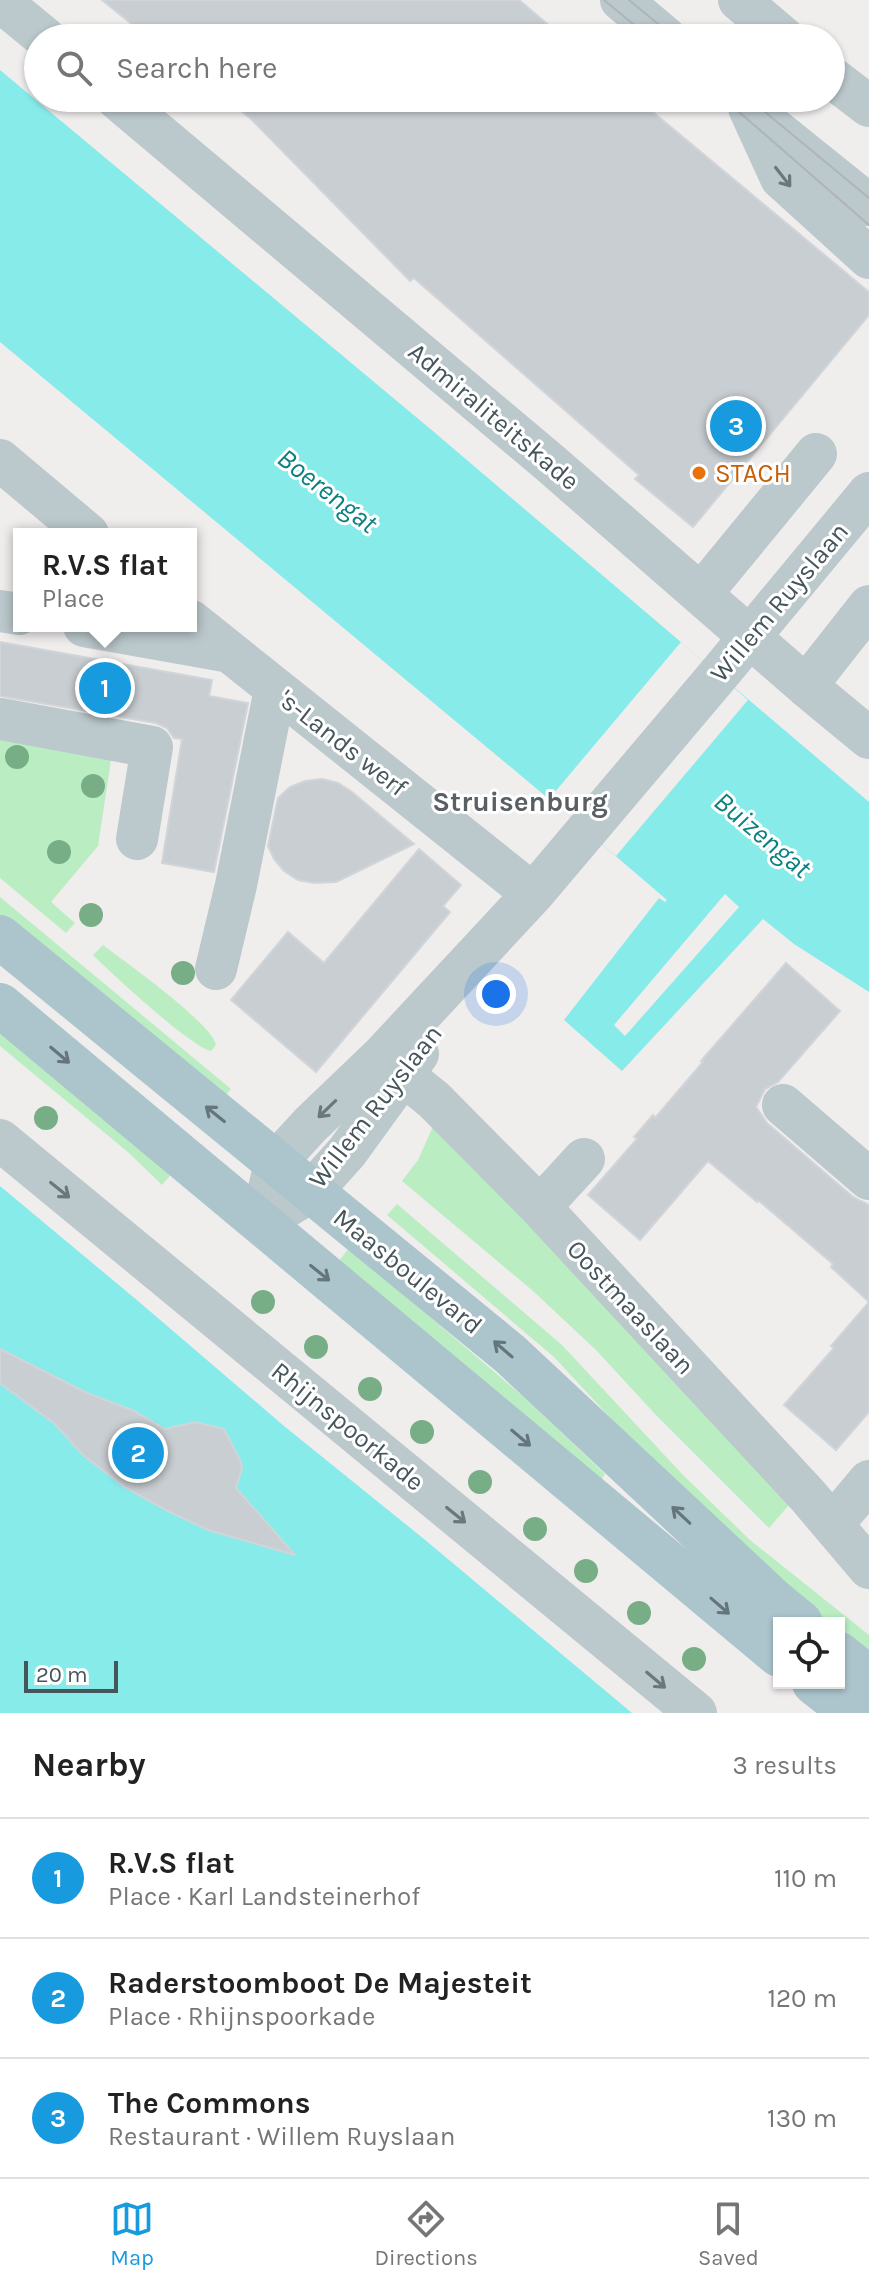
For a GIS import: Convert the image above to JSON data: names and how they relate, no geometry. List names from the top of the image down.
{
  "streets": {
    "main road": ["Maasboulevard"],
    "street": [
      "Admiraliteitskade",
      "Willem Ruyslaan",
      "'s-Lands werf",
      "Oostmaaslaan",
      "Rhijnspoorkade"
    ]
  },
  "crossings": [
    ["Admiraliteitskade", "Willem Ruyslaan"],
    ["Willem Ruyslaan", "'s-Lands werf"],
    ["Willem Ruyslaan", "Maasboulevard"],
    ["Willem Ruyslaan", "Oostmaaslaan"]
  ],
  "one_way": ["Rhijnspoorkade"],
  "districts": ["Struisenburg"],
  "water": ["Boerengat", "Buizengat"],
  "places": ["STACH"],
  "scale_bar": "20 m",
  "page": {
    "search": "Search here",
    "pins": ["3", "1", "2"],
    "popup": ["R.V.S flat", "Place"],
    "scale": "20 m",
    "heading": ["Nearby", "3 results"],
    "list": [
      {
        "mark": "1",
        "name": "R.V.S flat",
        "note": "Place · Karl Landsteinerhof",
        "value": "110 m"
      },
      {
        "mark": "2",
        "name": "Raderstoomboot De Majesteit",
        "note": "Place · Rhijnspoorkade",
        "value": "120 m"
      },
      {
        "mark": "3",
        "name": "The Commons",
        "note": "Restaurant · Willem Ruyslaan",
        "value": "130 m"
      }
    ],
    "nav": ["Map", "Directions", "Saved"]
  }
}
